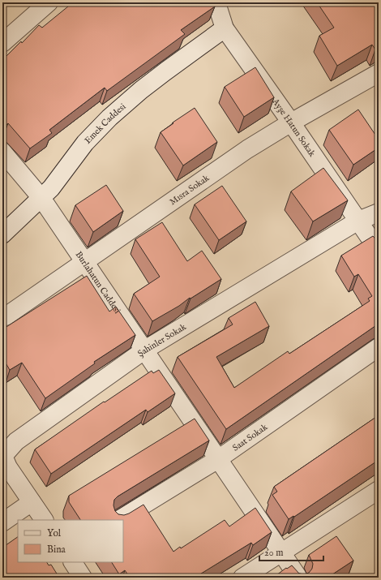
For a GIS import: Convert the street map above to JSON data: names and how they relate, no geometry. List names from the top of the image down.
{
  "streets": {
    "street": [
      "Emek Caddesi",
      "Ayşe Hatun Sokak",
      "Mısra Sokak",
      "Burlahatun Caddesi",
      "Şahinler Sokak",
      "Saat Sokak"
    ]
  },
  "crossings": [
    ["Emek Caddesi", "Ayşe Hatun Sokak"],
    ["Emek Caddesi", "Burlahatun Caddesi"],
    ["Ayşe Hatun Sokak", "Mısra Sokak"],
    ["Ayşe Hatun Sokak", "Şahinler Sokak"],
    ["Mısra Sokak", "Burlahatun Caddesi"],
    ["Burlahatun Caddesi", "Şahinler Sokak"],
    ["Burlahatun Caddesi", "Saat Sokak"]
  ],
  "legend": ["Yol", "Bina"],
  "scale_bar": "20 m"
}
